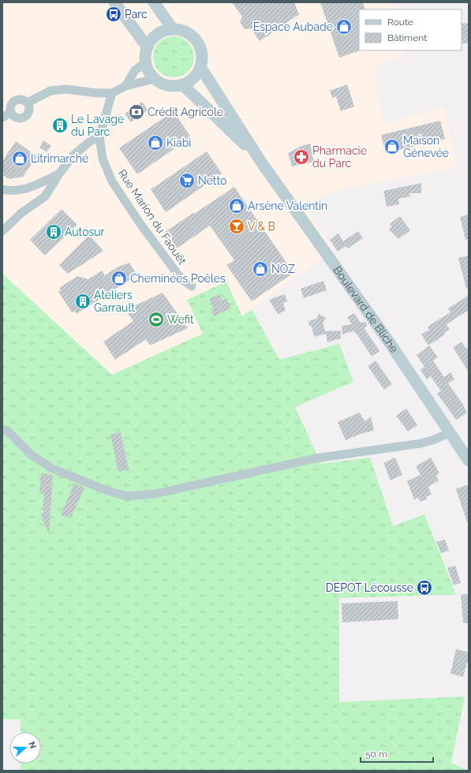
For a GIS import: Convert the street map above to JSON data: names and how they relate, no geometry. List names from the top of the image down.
{
  "streets": {
    "main road": ["Boulevard de Bliche"],
    "street": ["Rue Marion du Faouët"]
  },
  "places": {
    "bus stop": ["Parc", "DEPOT Lécousse"],
    "shop": [
      "Espace Aubade",
      "Kiabi",
      "Maison Génevée",
      "Litrimarché",
      "Arsène Valentin",
      "NOZ",
      "Cheminées Poêles"
    ],
    "bank": ["Crédit Agricole"],
    "building": ["Le Lavage du Parc", "Autosur", "Ateliers Garrault"],
    "pharmacy": ["Pharmacie du Parc"],
    "supermarket": ["Netto"],
    "bar": ["V & B"],
    "sports": ["Wefit"]
  },
  "legend": ["Route", "Bâtiment"],
  "scale_bar": "50 m",
  "north": "right"
}
